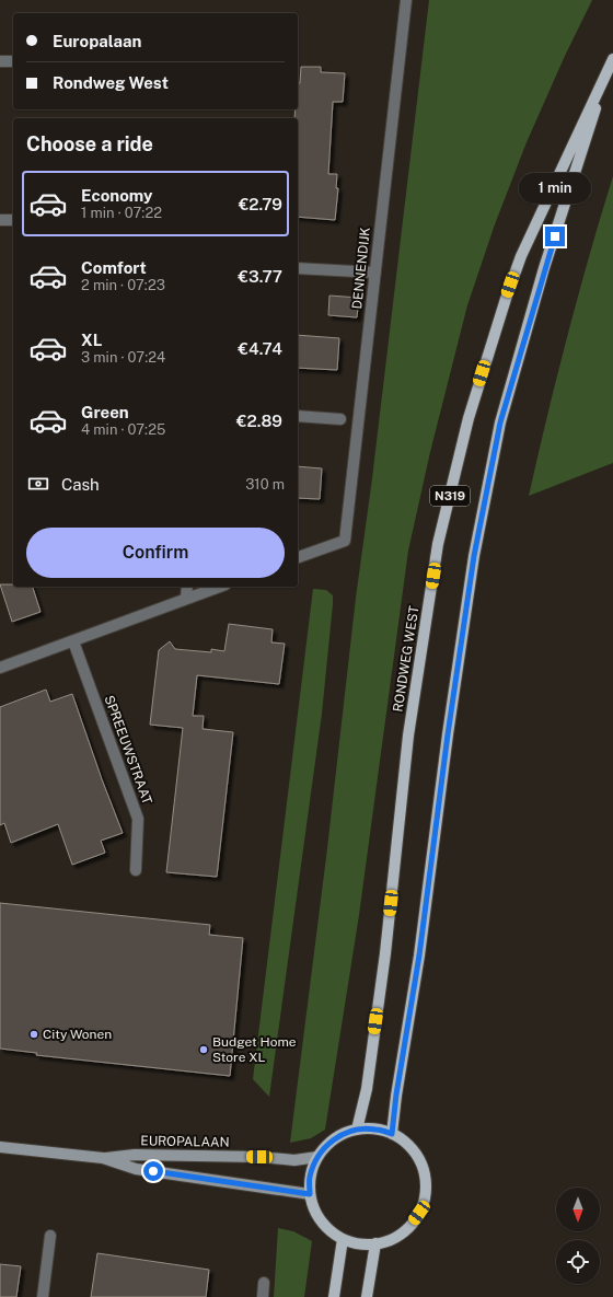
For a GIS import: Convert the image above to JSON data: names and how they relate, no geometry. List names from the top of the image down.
{
  "streets": {
    "main road": ["N319", "RONDWEG WEST"],
    "street": ["DENNENDIJK", "SPREEUWSTRAAT", "EUROPALAAN"]
  },
  "crossings": [
    ["RONDWEG WEST", "EUROPALAAN"]
  ],
  "places": ["City Wonen", "Budget Home Store XL"],
  "north": "bottom",
  "page": {
    "banner": ["Europalaan", "Rondweg West"],
    "heading": "Choose a ride",
    "list": [
      {
        "name": "Economy",
        "note": "1 min · 07:22",
        "value": "€2.79"
      },
      {
        "name": "Comfort",
        "note": "2 min · 07:23",
        "value": "€3.77"
      },
      {
        "name": "XL",
        "note": "3 min · 07:24",
        "value": "€4.74"
      },
      {
        "name": "Green",
        "note": "4 min · 07:25",
        "value": "€2.89"
      }
    ],
    "bubble": "1 min",
    "pay": ["Cash", "310 m"],
    "buttons": "Confirm"
  }
}
